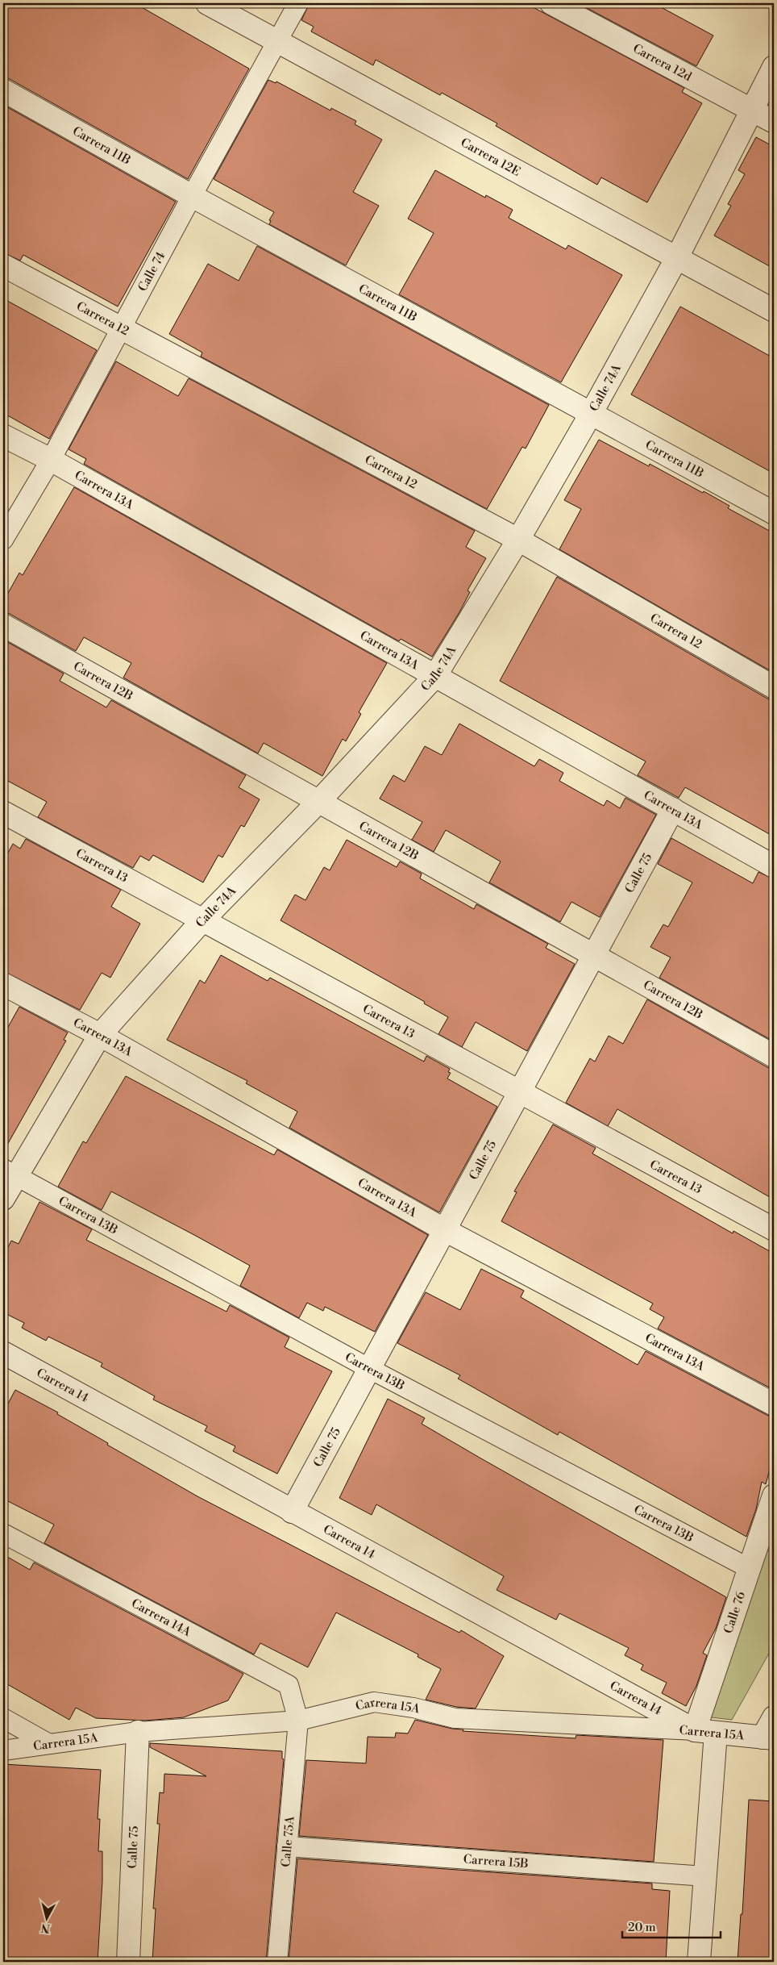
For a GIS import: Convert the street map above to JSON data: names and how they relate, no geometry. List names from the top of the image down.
{
  "streets": {
    "street": [
      "Carrera 12d",
      "Carrera 11B",
      "Carrera 12E",
      "Carrera 12",
      "Calle 74A",
      "Carrera 13A",
      "Carrera 12B",
      "Carrera 13",
      "Calle 75",
      "Carrera 14",
      "Calle 76",
      "Carrera 15A"
    ],
    "lane": [
      "Calle 74",
      "Carrera 13B",
      "Carrera 14A",
      "Calle 75A",
      "Carrera 15B"
    ]
  },
  "crossings": [
    ["Carrera 12d", "Calle 74A"],
    ["Carrera 11B", "Calle 74"],
    ["Carrera 11B", "Calle 74A"],
    ["Carrera 12E", "Calle 74"],
    ["Carrera 12E", "Calle 74A"],
    ["Calle 74", "Carrera 12"],
    ["Calle 74", "Carrera 13A"],
    ["Carrera 12", "Calle 74A"],
    ["Calle 74A", "Carrera 13A"],
    ["Calle 74A", "Carrera 12B"],
    ["Calle 74A", "Carrera 13"],
    ["Calle 74A", "Carrera 13B"],
    ["Carrera 13A", "Calle 75"],
    ["Carrera 12B", "Calle 75"],
    ["Carrera 13", "Calle 75"],
    ["Calle 75", "Carrera 13B"],
    ["Calle 75", "Carrera 14"],
    ["Calle 75", "Carrera 15A"],
    ["Carrera 13B", "Calle 76"],
    ["Carrera 14", "Calle 76"],
    ["Carrera 14", "Carrera 15A"],
    ["Calle 76", "Carrera 15A"],
    ["Calle 76", "Carrera 15B"],
    ["Carrera 14A", "Carrera 15A"],
    ["Carrera 14A", "Calle 75A"],
    ["Carrera 15A", "Calle 75A"],
    ["Calle 75A", "Carrera 15B"]
  ],
  "scale_bar": "20 m",
  "north": "bottom"
}
